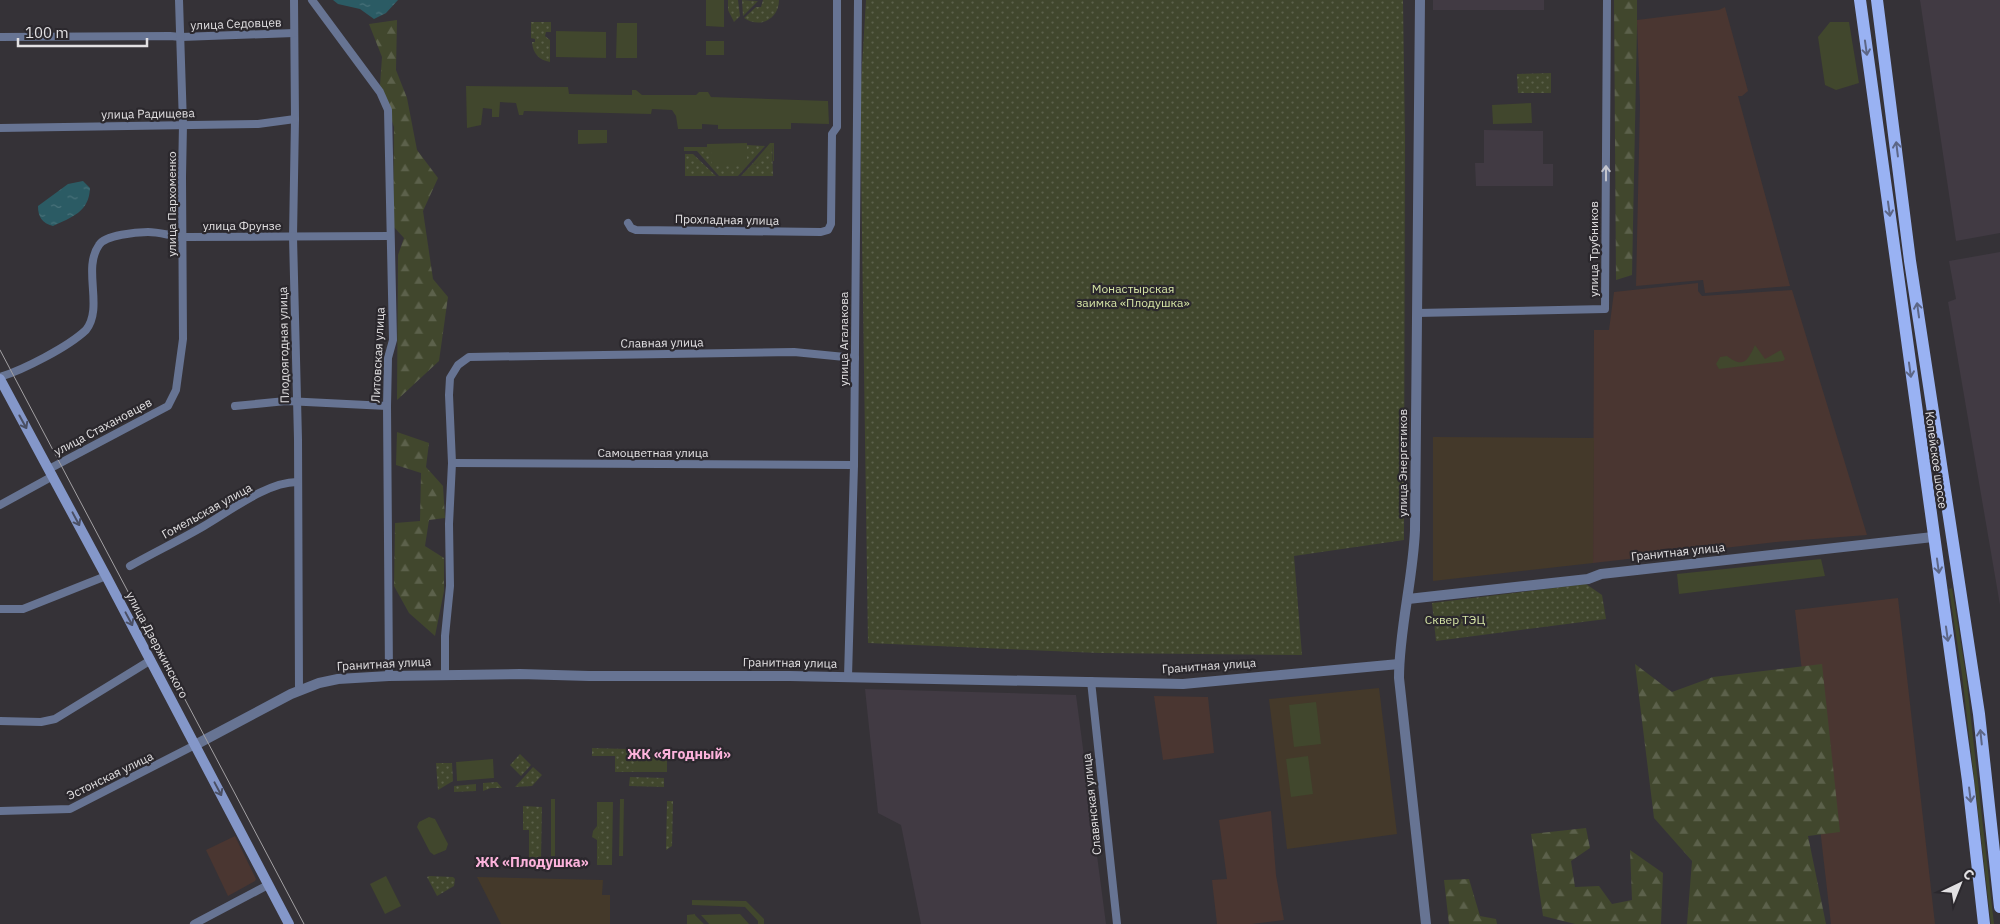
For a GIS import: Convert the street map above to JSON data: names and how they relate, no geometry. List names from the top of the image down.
{
  "streets": {
    "main road": ["Копейское шоссе", "Гранитная улица", "улица Дзержинского"],
    "street": [
      "улица Седовцев",
      "улица Радищева",
      "улица Пархоменко",
      "Прохладная улица",
      "улица Фрунзе",
      "улица Трубников",
      "улица Агалакова",
      "Славная улица",
      "Плодоягодная улица",
      "Литовская улица",
      "улица Стахановцев",
      "Самоцветная улица",
      "улица Энергетиков",
      "Гомельская улица",
      "Эстонская улица",
      "Славянская улица"
    ]
  },
  "crossings": [
    ["улица Седовцев", "улица Пархоменко"],
    ["улица Седовцев", "Плодоягодная улица"],
    ["улица Радищева", "улица Пархоменко"],
    ["улица Радищева", "Плодоягодная улица"],
    ["улица Пархоменко", "улица Фрунзе"],
    ["улица Пархоменко", "улица Стахановцев"],
    ["улица Фрунзе", "Плодоягодная улица"],
    ["улица Фрунзе", "Литовская улица"],
    ["улица Фрунзе", "улица Дзержинского"],
    ["улица Трубников", "улица Энергетиков"],
    ["улица Агалакова", "Славная улица"],
    ["улица Агалакова", "Самоцветная улица"],
    ["улица Агалакова", "Гранитная улица"],
    ["Славная улица", "Самоцветная улица"],
    ["Плодоягодная улица", "Гомельская улица"],
    ["Плодоягодная улица", "Гранитная улица"],
    ["Литовская улица", "Гранитная улица"],
    ["улица Стахановцев", "улица Дзержинского"],
    ["Копейское шоссе", "Гранитная улица"],
    ["улица Энергетиков", "Гранитная улица"],
    ["Гранитная улица", "улица Дзержинского"],
    ["Гранитная улица", "Эстонская улица"],
    ["Гранитная улица", "Славянская улица"],
    ["улица Дзержинского", "Эстонская улица"]
  ],
  "one_way": ["улица Дзержинского"],
  "districts": ["ЖК «Ягодный»", "ЖК «Плодушка»"],
  "parks": ["Монастырская заимка «Плодушка»", "Сквер ТЭЦ"],
  "scale_bar": "100 m",
  "north": "top right"
}
